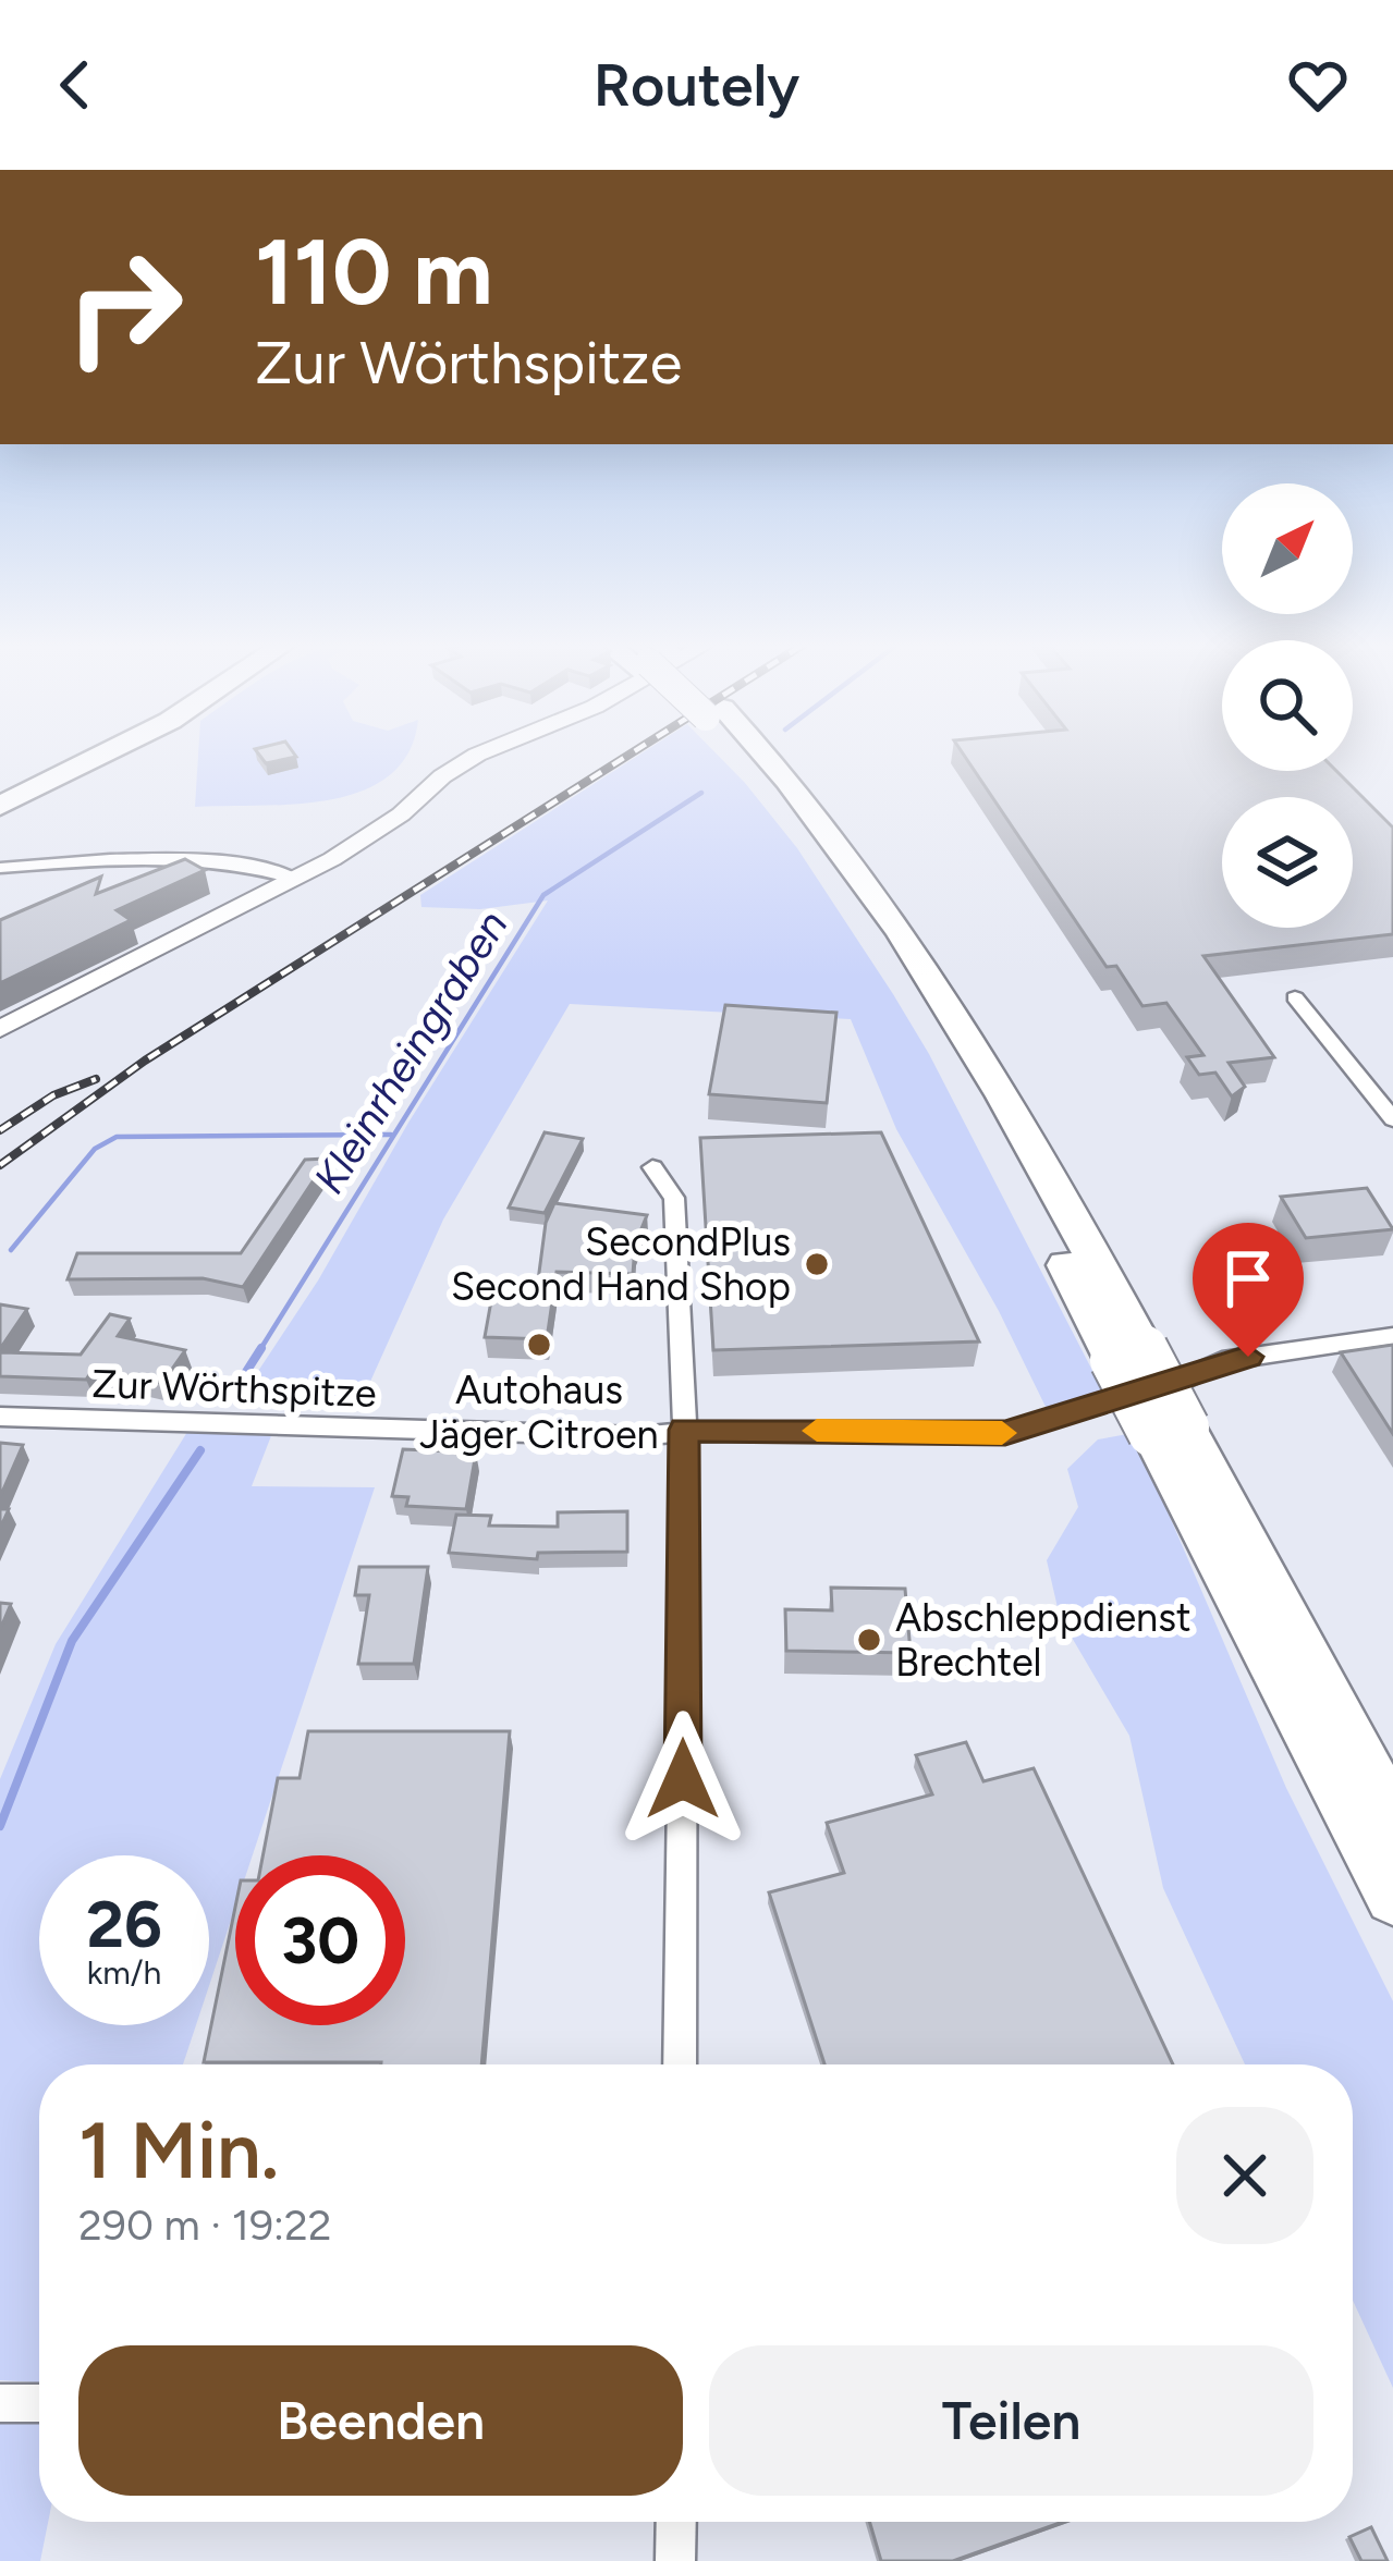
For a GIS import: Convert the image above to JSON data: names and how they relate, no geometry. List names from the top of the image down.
{
  "streets": {
    "street": ["Zur Wörthspitze"]
  },
  "water": ["Kleinrheingraben"],
  "places": ["SecondPlus Second Hand Shop", "Autohaus Jäger Citroen", "Abschleppdienst Brechtel"],
  "north": "top right",
  "page": {
    "header": "Routely",
    "turn": ["110 m", "Zur Wörthspitze"],
    "speed": "26 km/h",
    "limit": "30",
    "heading": ["1 Min.", "290 m · 19:22"],
    "buttons": ["Beenden", "Teilen"]
  }
}
